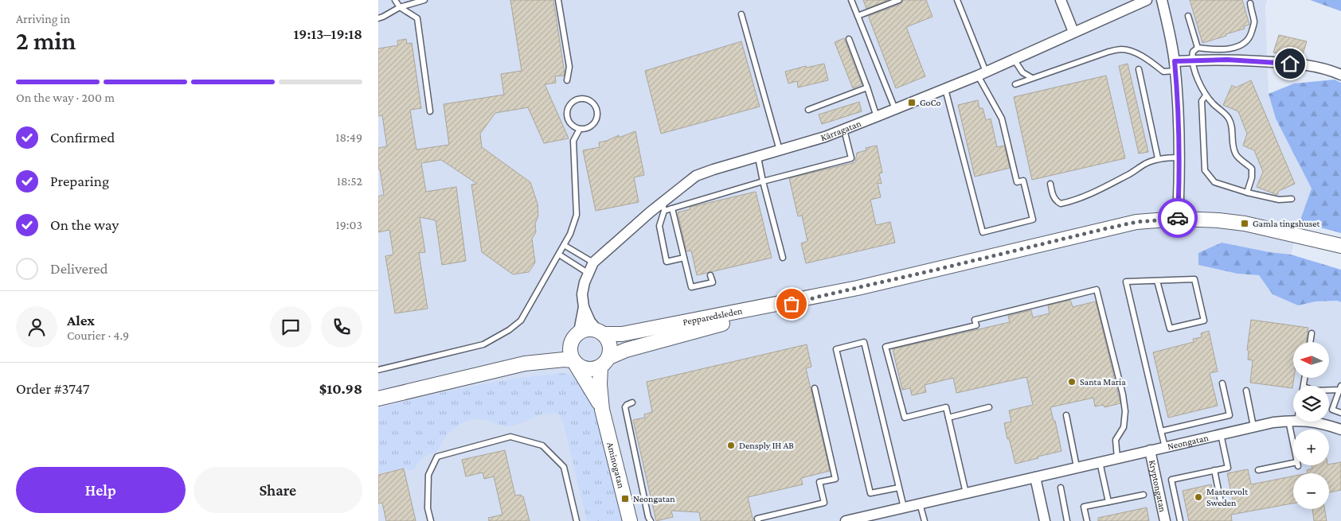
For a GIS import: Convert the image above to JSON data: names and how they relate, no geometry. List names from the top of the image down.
{
  "streets": {
    "street": [
      "Kärragatan",
      "Pepparedsleden",
      "Neongatan",
      "Aminogatan",
      "Kryptongatan"
    ]
  },
  "crossings": [
    ["Kärragatan", "Pepparedsleden"],
    ["Kärragatan", "Aminogatan"],
    ["Pepparedsleden", "Aminogatan"],
    ["Neongatan", "Kryptongatan"]
  ],
  "places": {
    "transit": ["GoCo", "Gamla tingshuset", "Neongatan"],
    "other": ["Santa Maria", "Densply IH AB", "Mastervolt Sweden"]
  },
  "north": "left",
  "page": {
    "heading": ["2 min", "Arriving in", "19:13–19:18"],
    "panel": [
      "Alex",
      "Courier · 4.9",
      "Order #3747",
      "$10.98"
    ],
    "bar": "On the way · 200 m",
    "list": [
      ["Confirmed", "18:49"],
      ["Preparing", "18:52"],
      ["On the way", "19:03"],
      "Delivered"
    ],
    "map_buttons": ["+", "−"],
    "buttons": ["Help", "Share"]
  }
}
